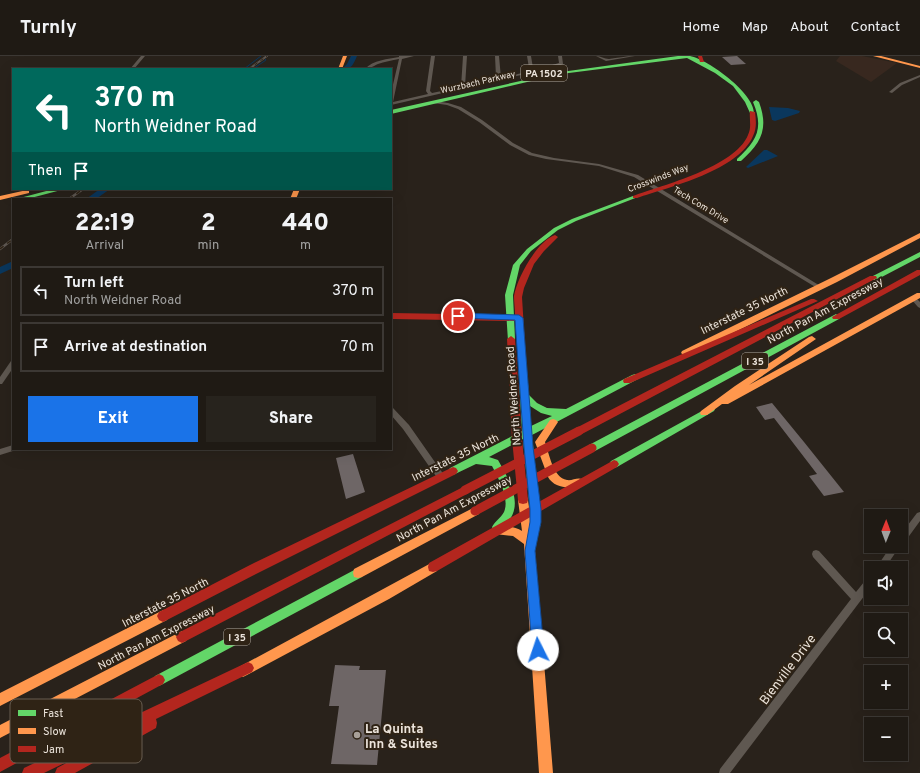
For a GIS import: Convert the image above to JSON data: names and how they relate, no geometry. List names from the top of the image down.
{
  "streets": {
    "main road": [
      "PA 1502",
      "Wurzbach Parkway",
      "Crosswinds Way",
      "Interstate 35 North",
      "North Pan Am Expressway",
      "I 35",
      "North Weidner Road"
    ],
    "street": ["Tech Com Drive", "Bienville Drive"]
  },
  "crossings": [
    ["Wurzbach Parkway", "Crosswinds Way"],
    ["Wurzbach Parkway", "Tech Com Drive"],
    ["Crosswinds Way", "Tech Com Drive"],
    ["Crosswinds Way", "North Weidner Road"],
    ["Tech Com Drive", "Interstate 35 North"],
    ["Interstate 35 North", "North Weidner Road"]
  ],
  "places": ["La Quinta Inn & Suites"],
  "legend": ["Fast", "Slow", "Jam"],
  "north": "top",
  "page": {
    "header": "Turnly",
    "nav": [
      "Home",
      "Map",
      "About",
      "Contact"
    ],
    "turn": ["370 m", "North Weidner Road"],
    "then": "Then",
    "eta": [
      "22:19",
      "Arrival",
      "2",
      "min",
      "440",
      "m"
    ],
    "list": [
      {
        "name": "Turn left",
        "note": "North Weidner Road",
        "value": "370 m"
      },
      {
        "name": "Arrive at destination",
        "value": "70 m"
      }
    ],
    "buttons": ["Exit", "Share"],
    "map_buttons": ["+", "−"]
  }
}
